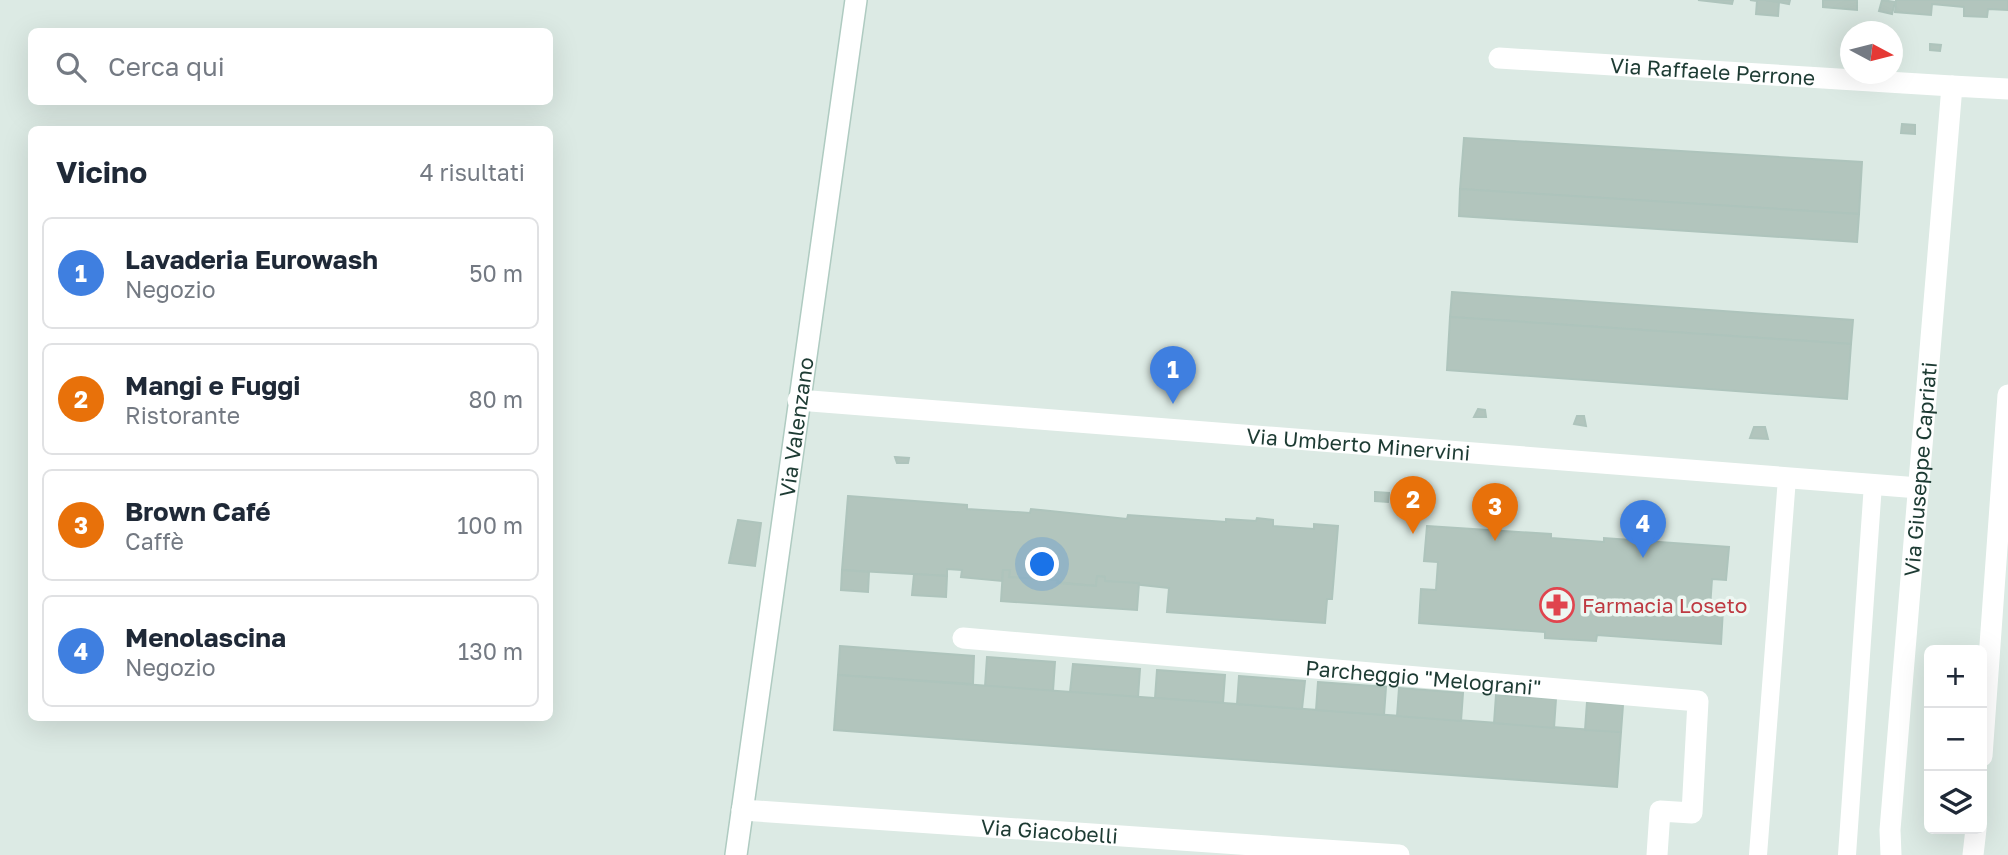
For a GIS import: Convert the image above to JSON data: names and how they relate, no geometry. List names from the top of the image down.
{
  "streets": {
    "street": [
      "Via Raffaele Perrone",
      "Via Valenzano",
      "Via Umberto Minervini",
      "Via Giuseppe Capriati",
      "Parcheggio \"Melograni\"",
      "Via Giacobelli"
    ]
  },
  "crossings": [
    ["Via Raffaele Perrone", "Via Giuseppe Capriati"],
    ["Via Valenzano", "Via Umberto Minervini"],
    ["Via Valenzano", "Via Giacobelli"],
    ["Via Umberto Minervini", "Via Giuseppe Capriati"]
  ],
  "places": {
    "pharmacy": ["Farmacia Loseto"]
  },
  "north": "right",
  "page": {
    "search": "Cerca qui",
    "heading": ["Vicino", "4 risultati"],
    "list": [
      {
        "mark": "1",
        "name": "Lavaderia Eurowash",
        "note": "Negozio",
        "value": "50 m"
      },
      {
        "mark": "2",
        "name": "Mangi e Fuggi",
        "note": "Ristorante",
        "value": "80 m"
      },
      {
        "mark": "3",
        "name": "Brown Café",
        "note": "Caffè",
        "value": "100 m"
      },
      {
        "mark": "4",
        "name": "Menolascina",
        "note": "Negozio",
        "value": "130 m"
      }
    ],
    "pins": [
      "1",
      "2",
      "3",
      "4"
    ],
    "map_buttons": ["+", "−"]
  }
}
